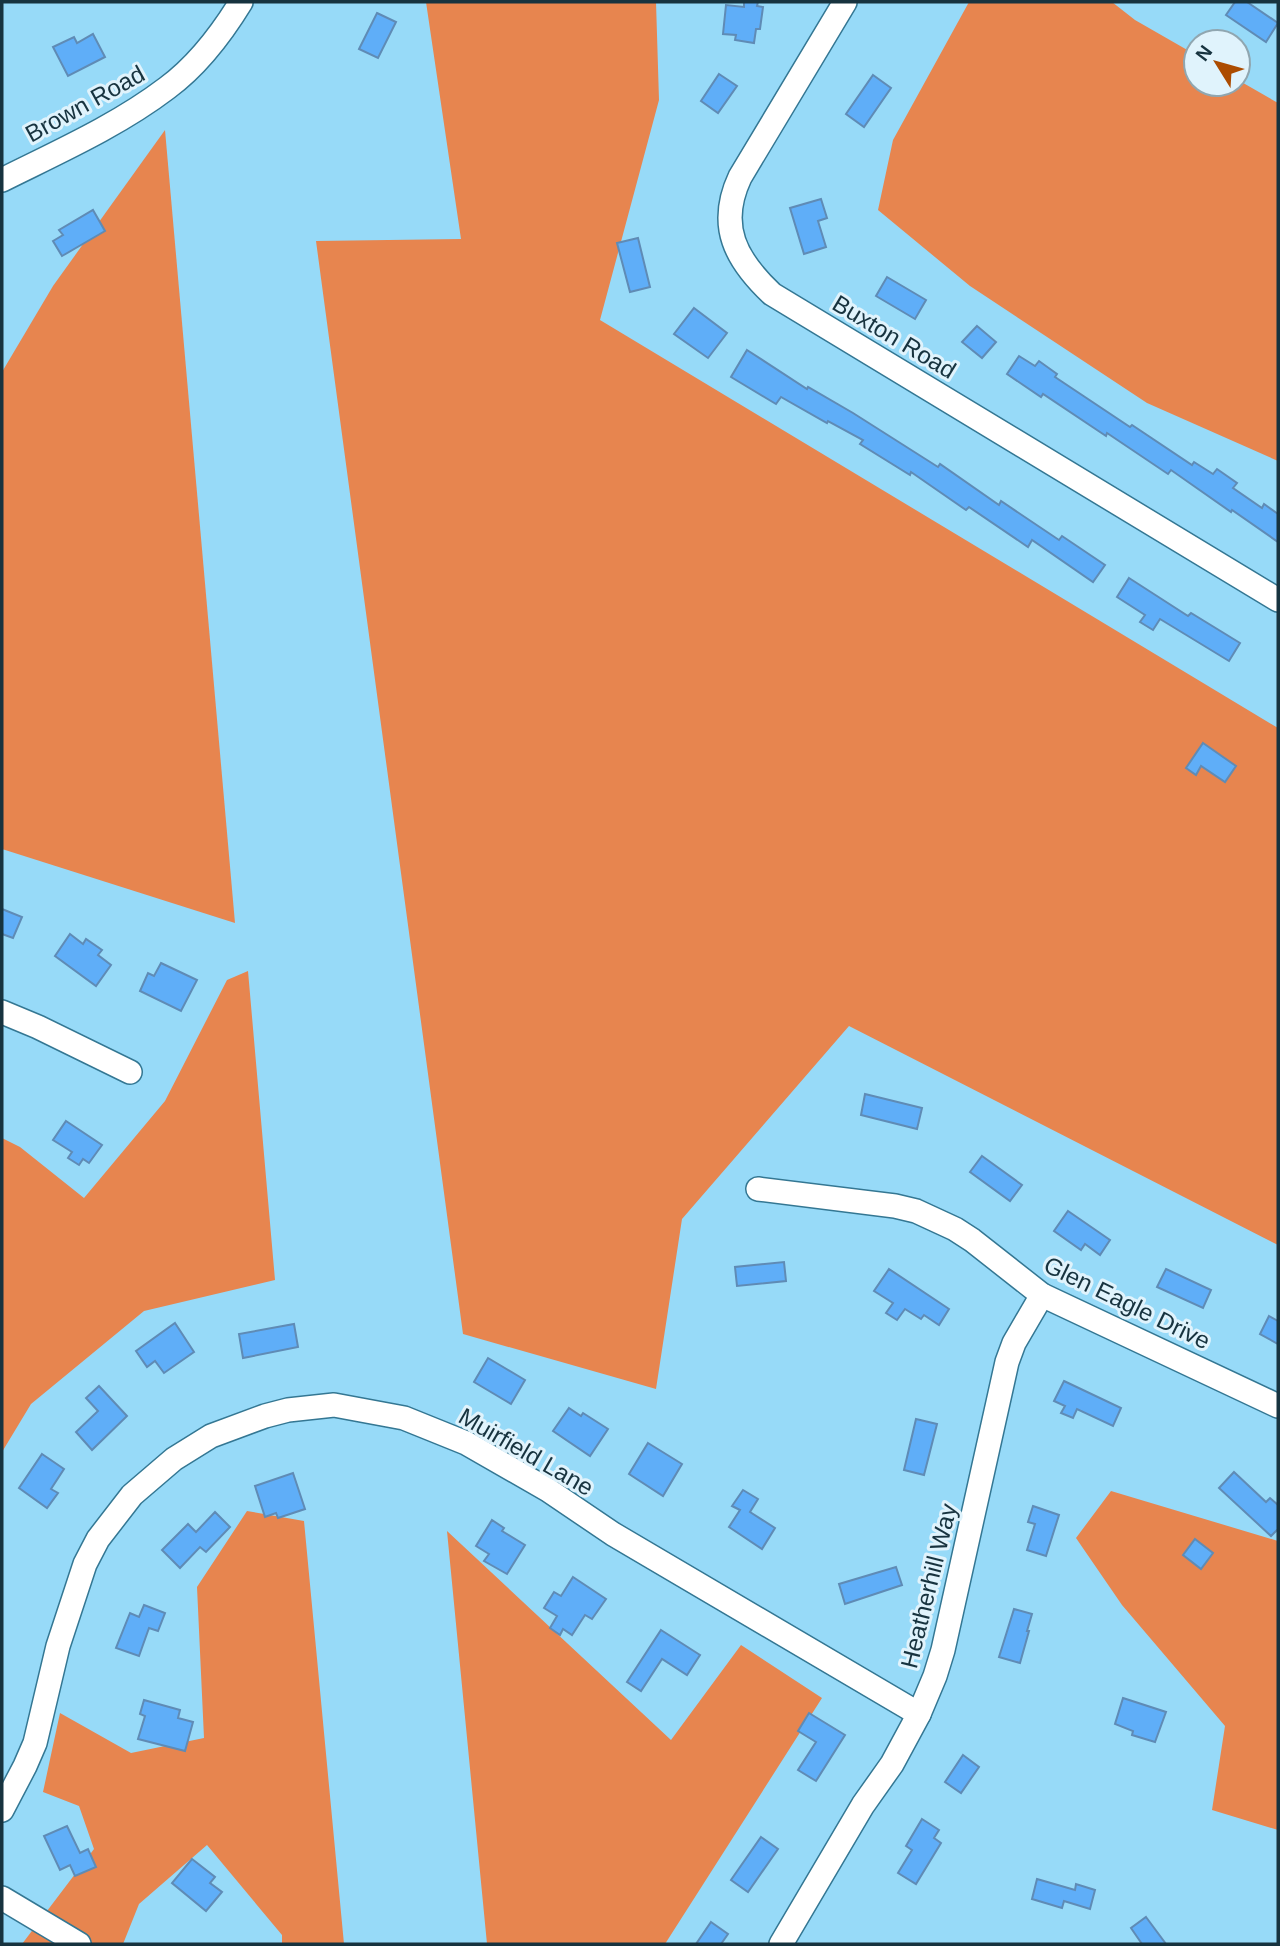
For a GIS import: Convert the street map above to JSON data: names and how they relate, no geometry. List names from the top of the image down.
{
  "streets": {
    "street": [
      "Brown Road",
      "Buxton Road",
      "Glen Eagle Drive",
      "Muirfield Lane",
      "Heatherhill Way"
    ]
  },
  "crossings": [
    ["Glen Eagle Drive", "Heatherhill Way"],
    ["Muirfield Lane", "Heatherhill Way"]
  ],
  "north": "top left"
}
